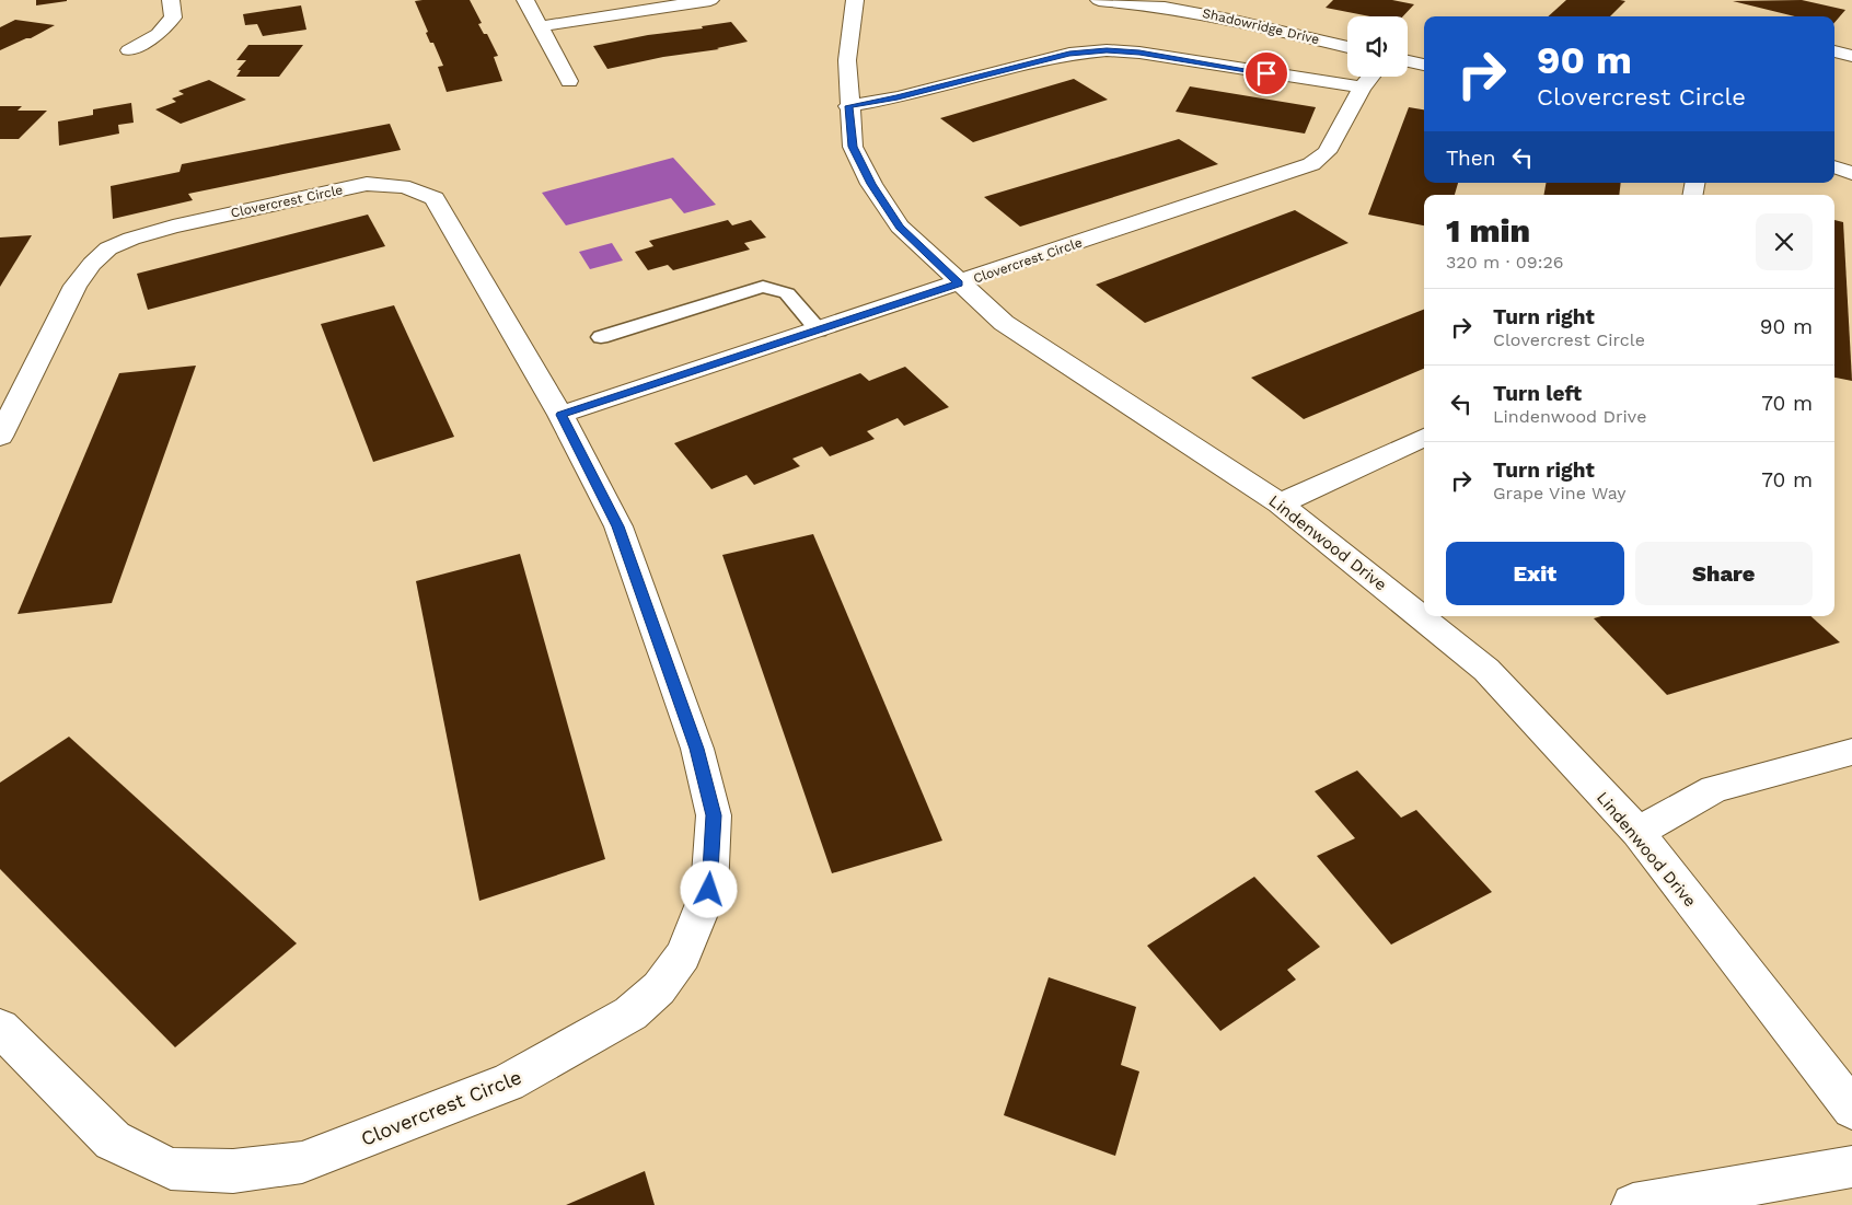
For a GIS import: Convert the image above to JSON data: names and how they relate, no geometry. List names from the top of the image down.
{
  "streets": {
    "street": ["Shadowridge Drive", "Clovercrest Circle", "Lindenwood Drive"]
  },
  "crossings": [
    ["Clovercrest Circle", "Lindenwood Drive"]
  ],
  "page": {
    "turn": ["90 m", "Clovercrest Circle"],
    "then": "Then",
    "heading": ["1 min", "320 m · 09:26"],
    "list": [
      {
        "name": "Turn right",
        "note": "Clovercrest Circle",
        "value": "90 m"
      },
      {
        "name": "Turn left",
        "note": "Lindenwood Drive",
        "value": "70 m"
      },
      {
        "name": "Turn right",
        "note": "Grape Vine Way",
        "value": "70 m"
      }
    ],
    "buttons": ["Exit", "Share"]
  }
}
